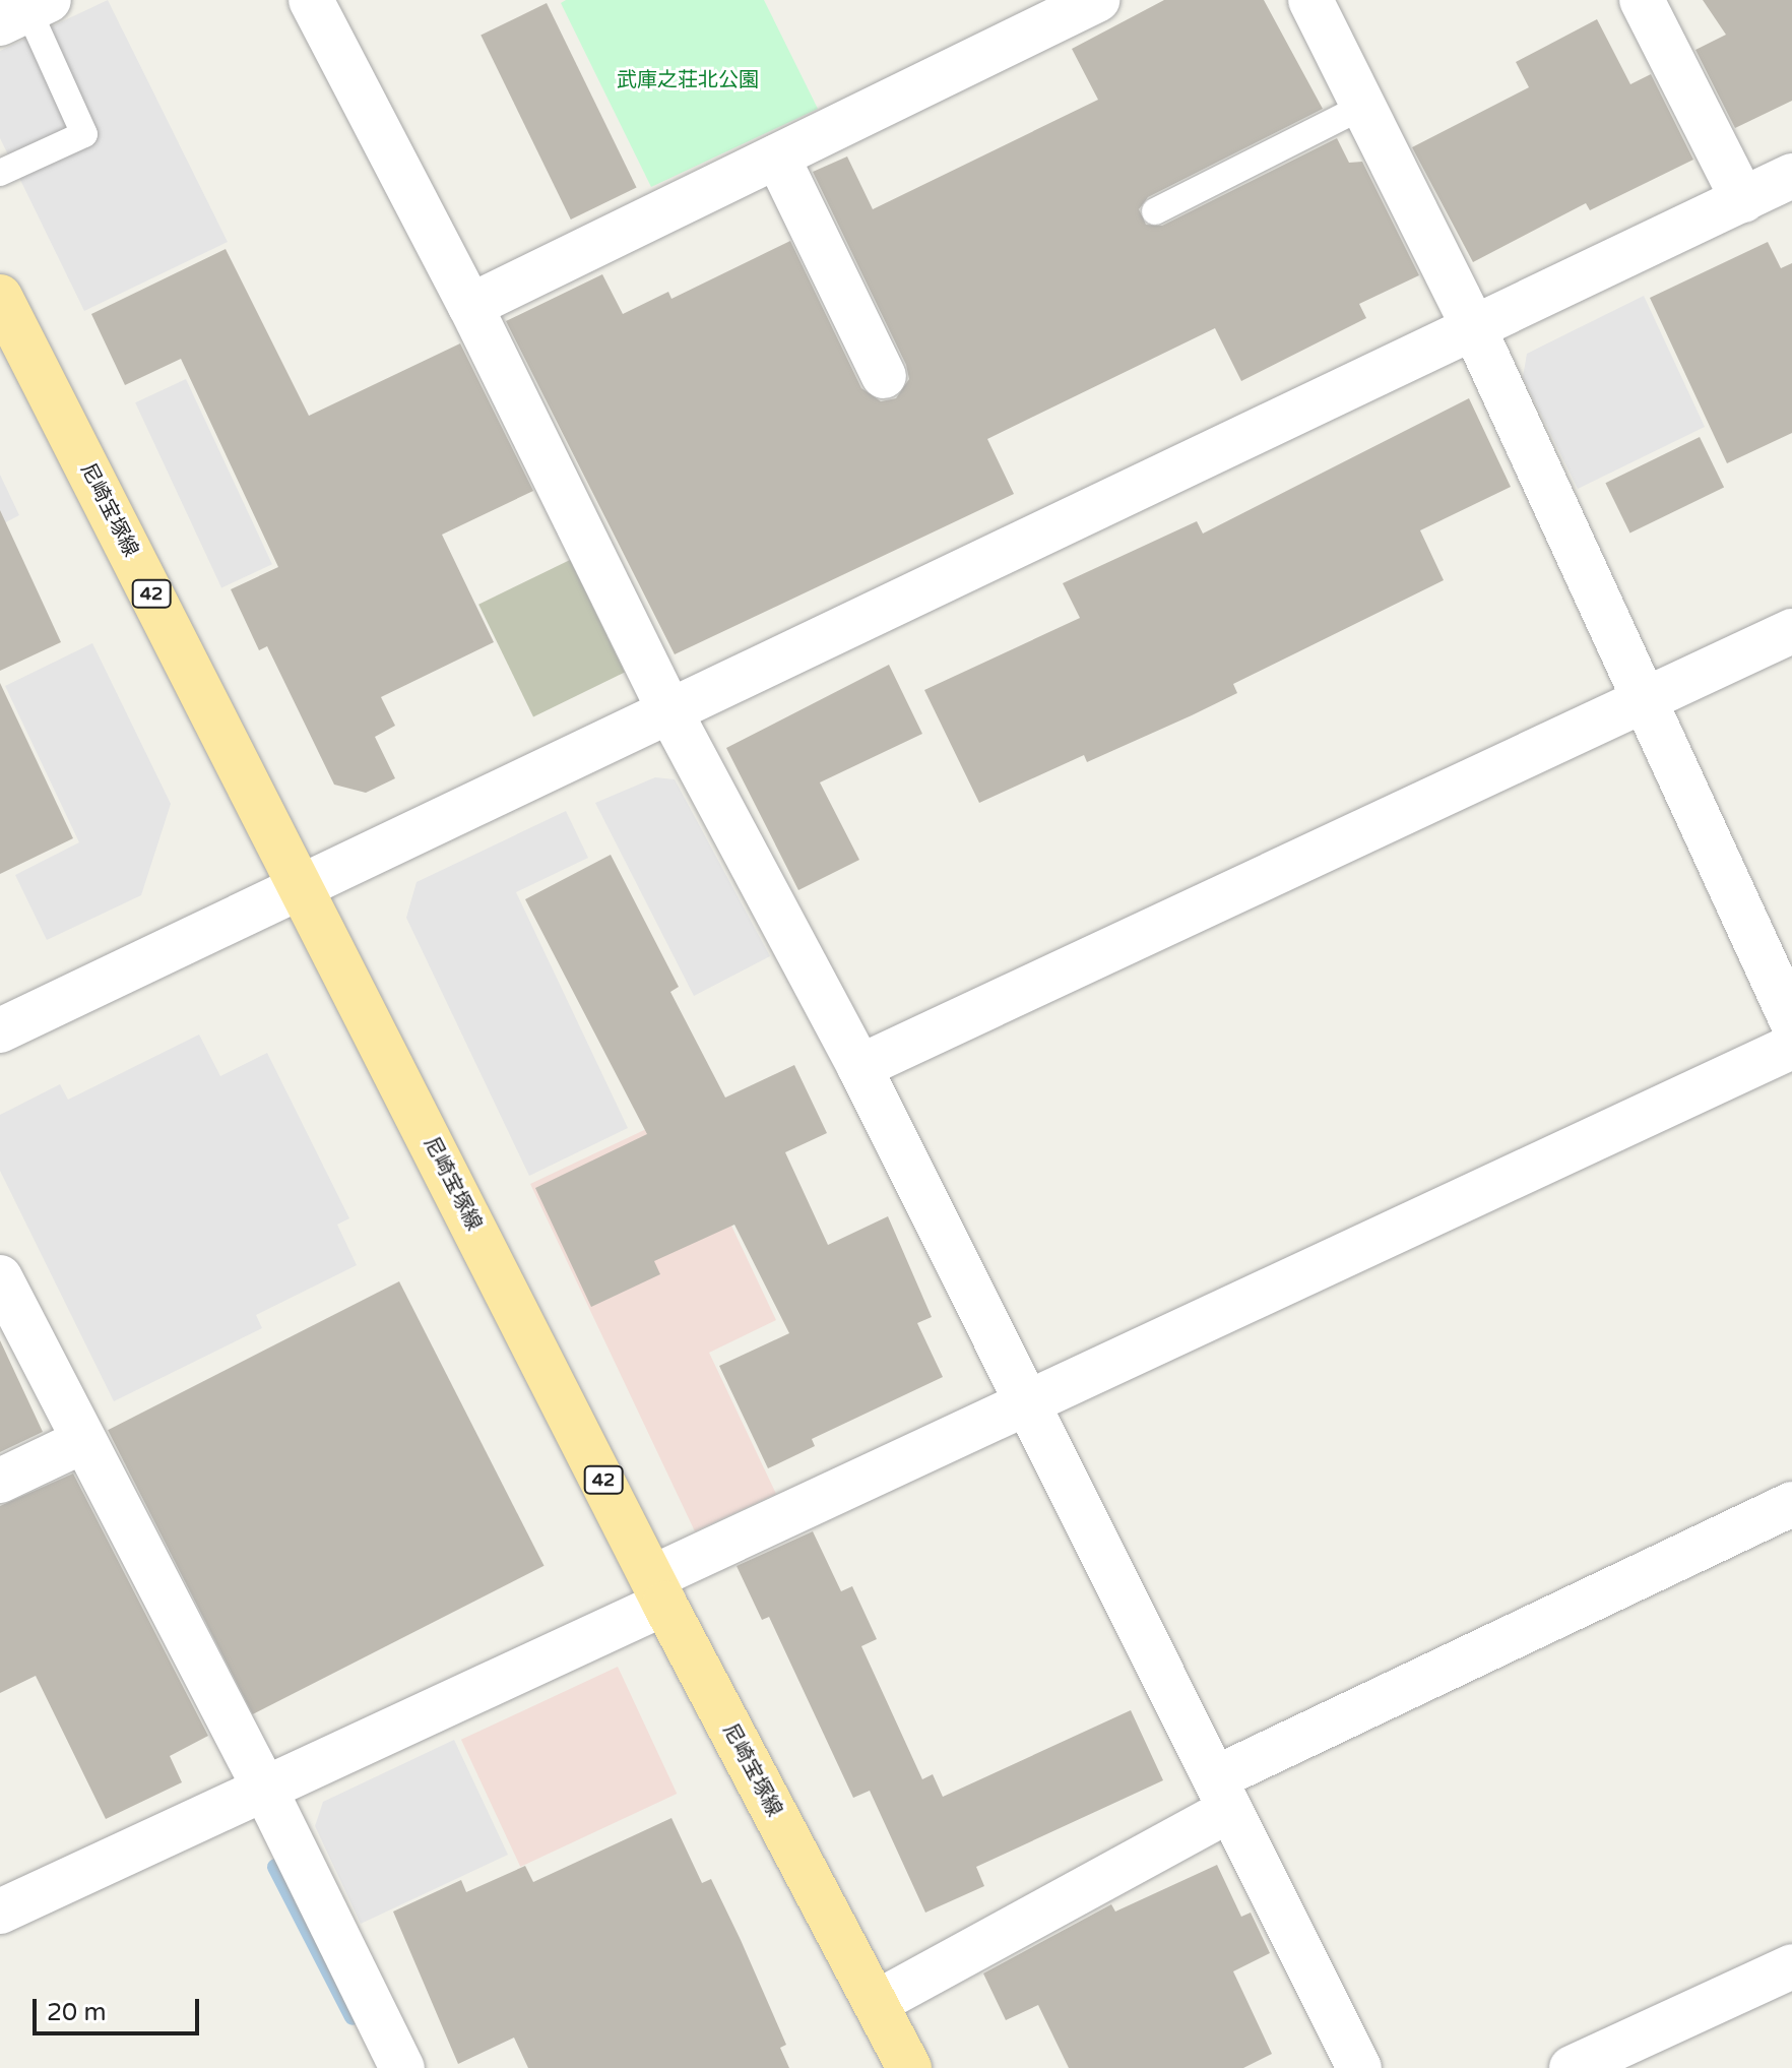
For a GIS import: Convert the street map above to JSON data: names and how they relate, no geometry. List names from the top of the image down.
{
  "streets": {
    "main road": ["尼崎宝塚線", "42"]
  },
  "parks": ["武庫之荘北公園"],
  "scale_bar": "20 m"
}
